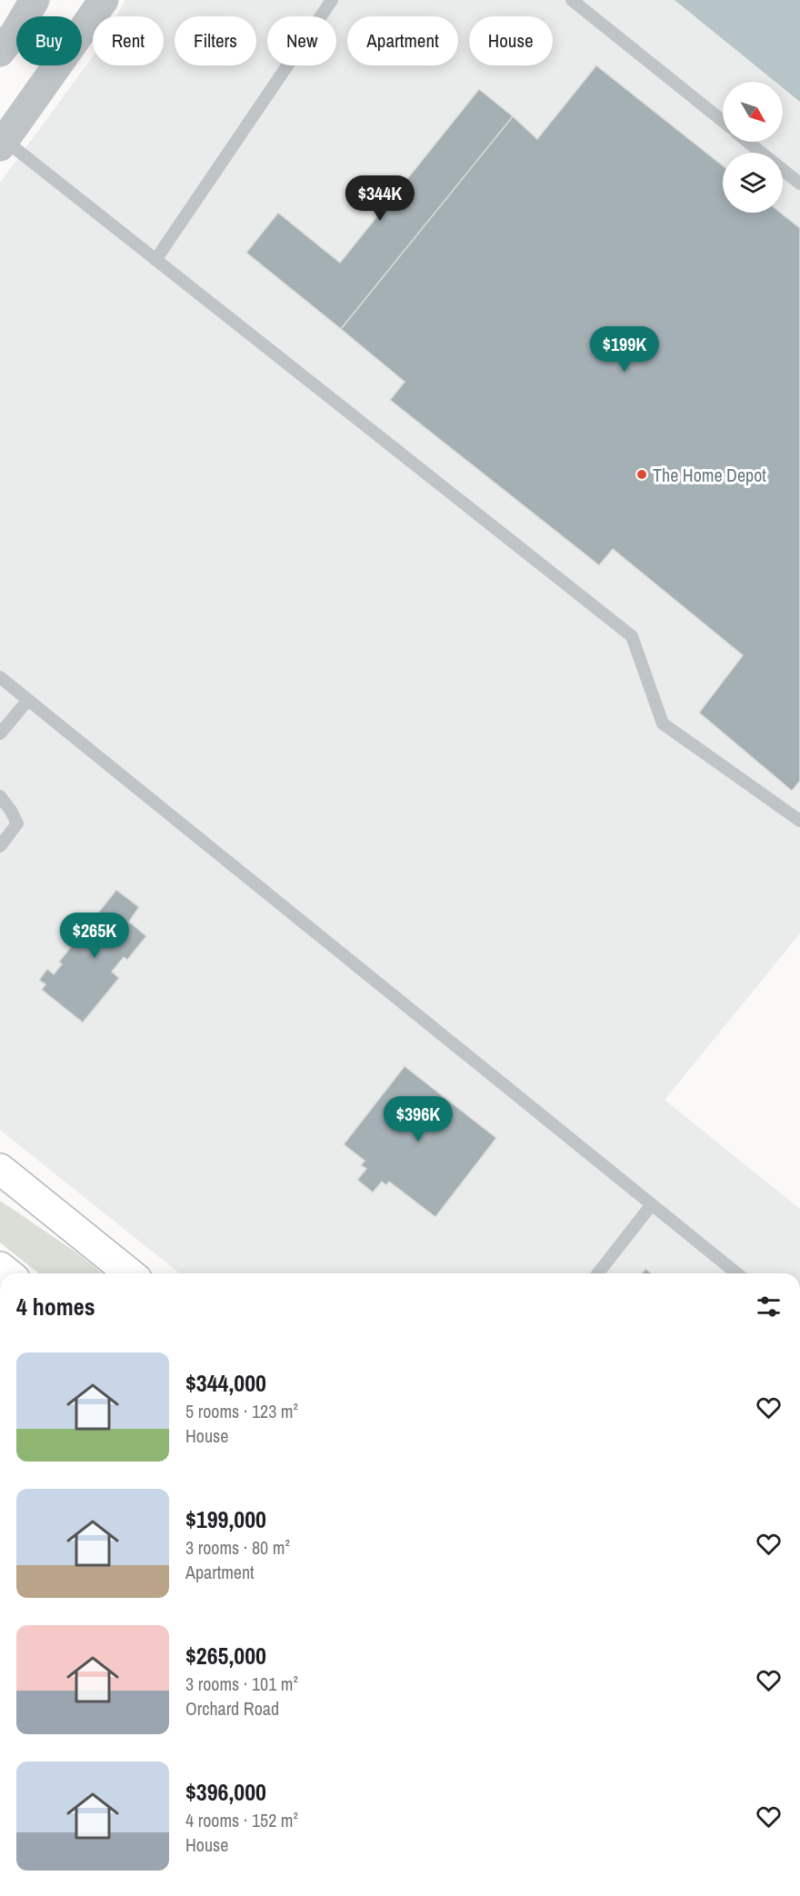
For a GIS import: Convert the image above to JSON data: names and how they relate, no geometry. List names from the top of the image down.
{
  "places": ["The Home Depot"],
  "north": "bottom right",
  "page": {
    "chip": [
      "Buy",
      "Rent",
      "Filters",
      "New",
      "Apartment",
      "House"
    ],
    "price": [
      "$344K",
      "$199K",
      "$265K",
      "$396K"
    ],
    "heading": "4 homes",
    "list": [
      {
        "name": "$344,000",
        "note": "5 rooms · 123 m² · House"
      },
      {
        "name": "$199,000",
        "note": "3 rooms · 80 m² · Apartment"
      },
      {
        "name": "$265,000",
        "note": "3 rooms · 101 m² · Orchard Road"
      },
      {
        "name": "$396,000",
        "note": "4 rooms · 152 m² · House"
      }
    ]
  }
}
